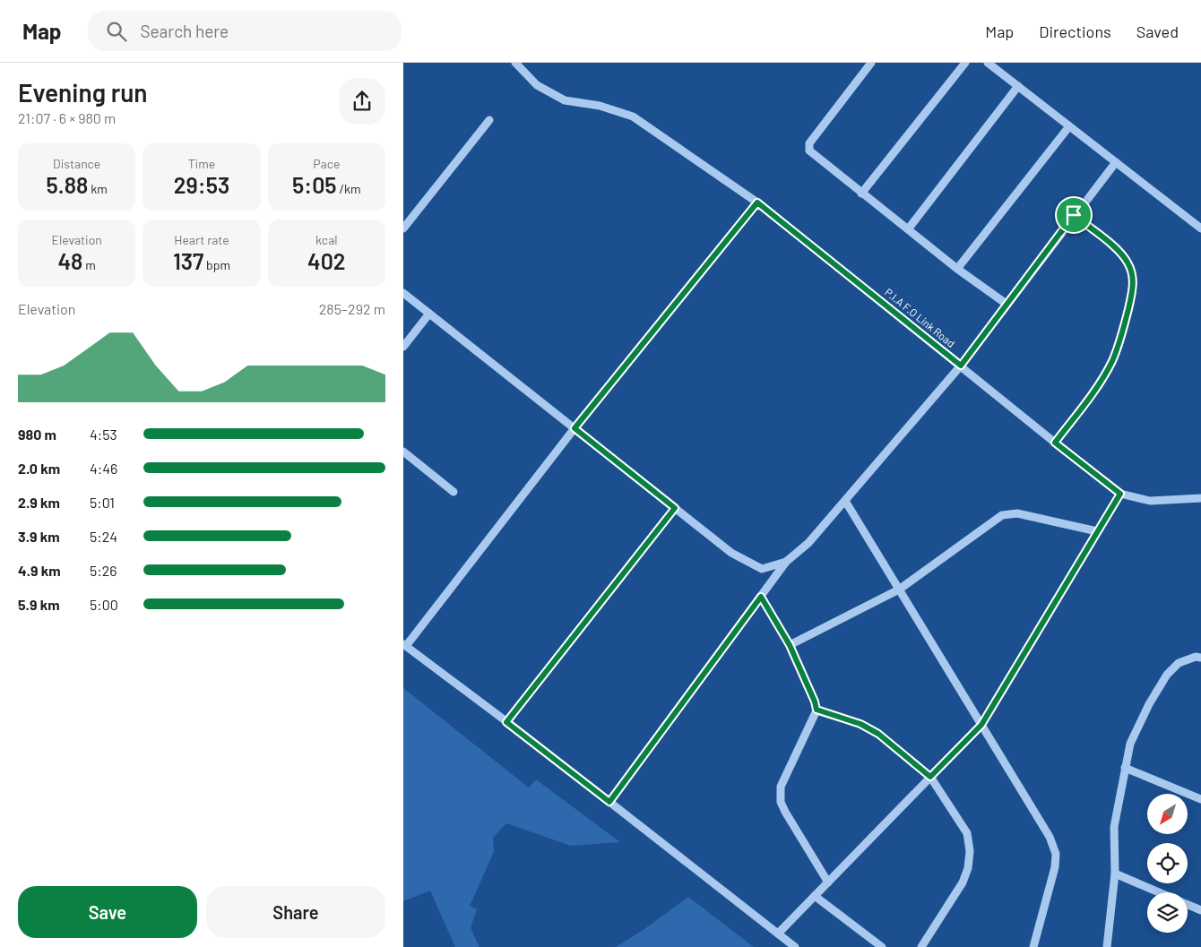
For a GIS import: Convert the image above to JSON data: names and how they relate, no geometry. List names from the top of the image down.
{
  "streets": {
    "street": ["P.I.A F.O Link Road"]
  },
  "north": "bottom left",
  "page": {
    "header": "Map",
    "search": "Search here",
    "nav": ["Map", "Directions", "Saved"],
    "heading": ["Evening run", "21:07 · 6 × 980 m"],
    "stats": [
      ["Distance", "5.88 km"],
      ["Time", "29:53"],
      ["Pace", "5:05 /km"],
      ["Elevation", "48 m"],
      ["Heart rate", "137 bpm"],
      ["kcal", "402"]
    ],
    "chart": ["Elevation", "285–292 m"],
    "list": [
      {
        "name": "980 m",
        "note": "4:53"
      },
      {
        "name": "2.0 km",
        "note": "4:46"
      },
      {
        "name": "2.9 km",
        "note": "5:01"
      },
      {
        "name": "3.9 km",
        "note": "5:24"
      },
      {
        "name": "4.9 km",
        "note": "5:26"
      },
      {
        "name": "5.9 km",
        "note": "5:00"
      }
    ],
    "buttons": ["Save", "Share"]
  }
}
